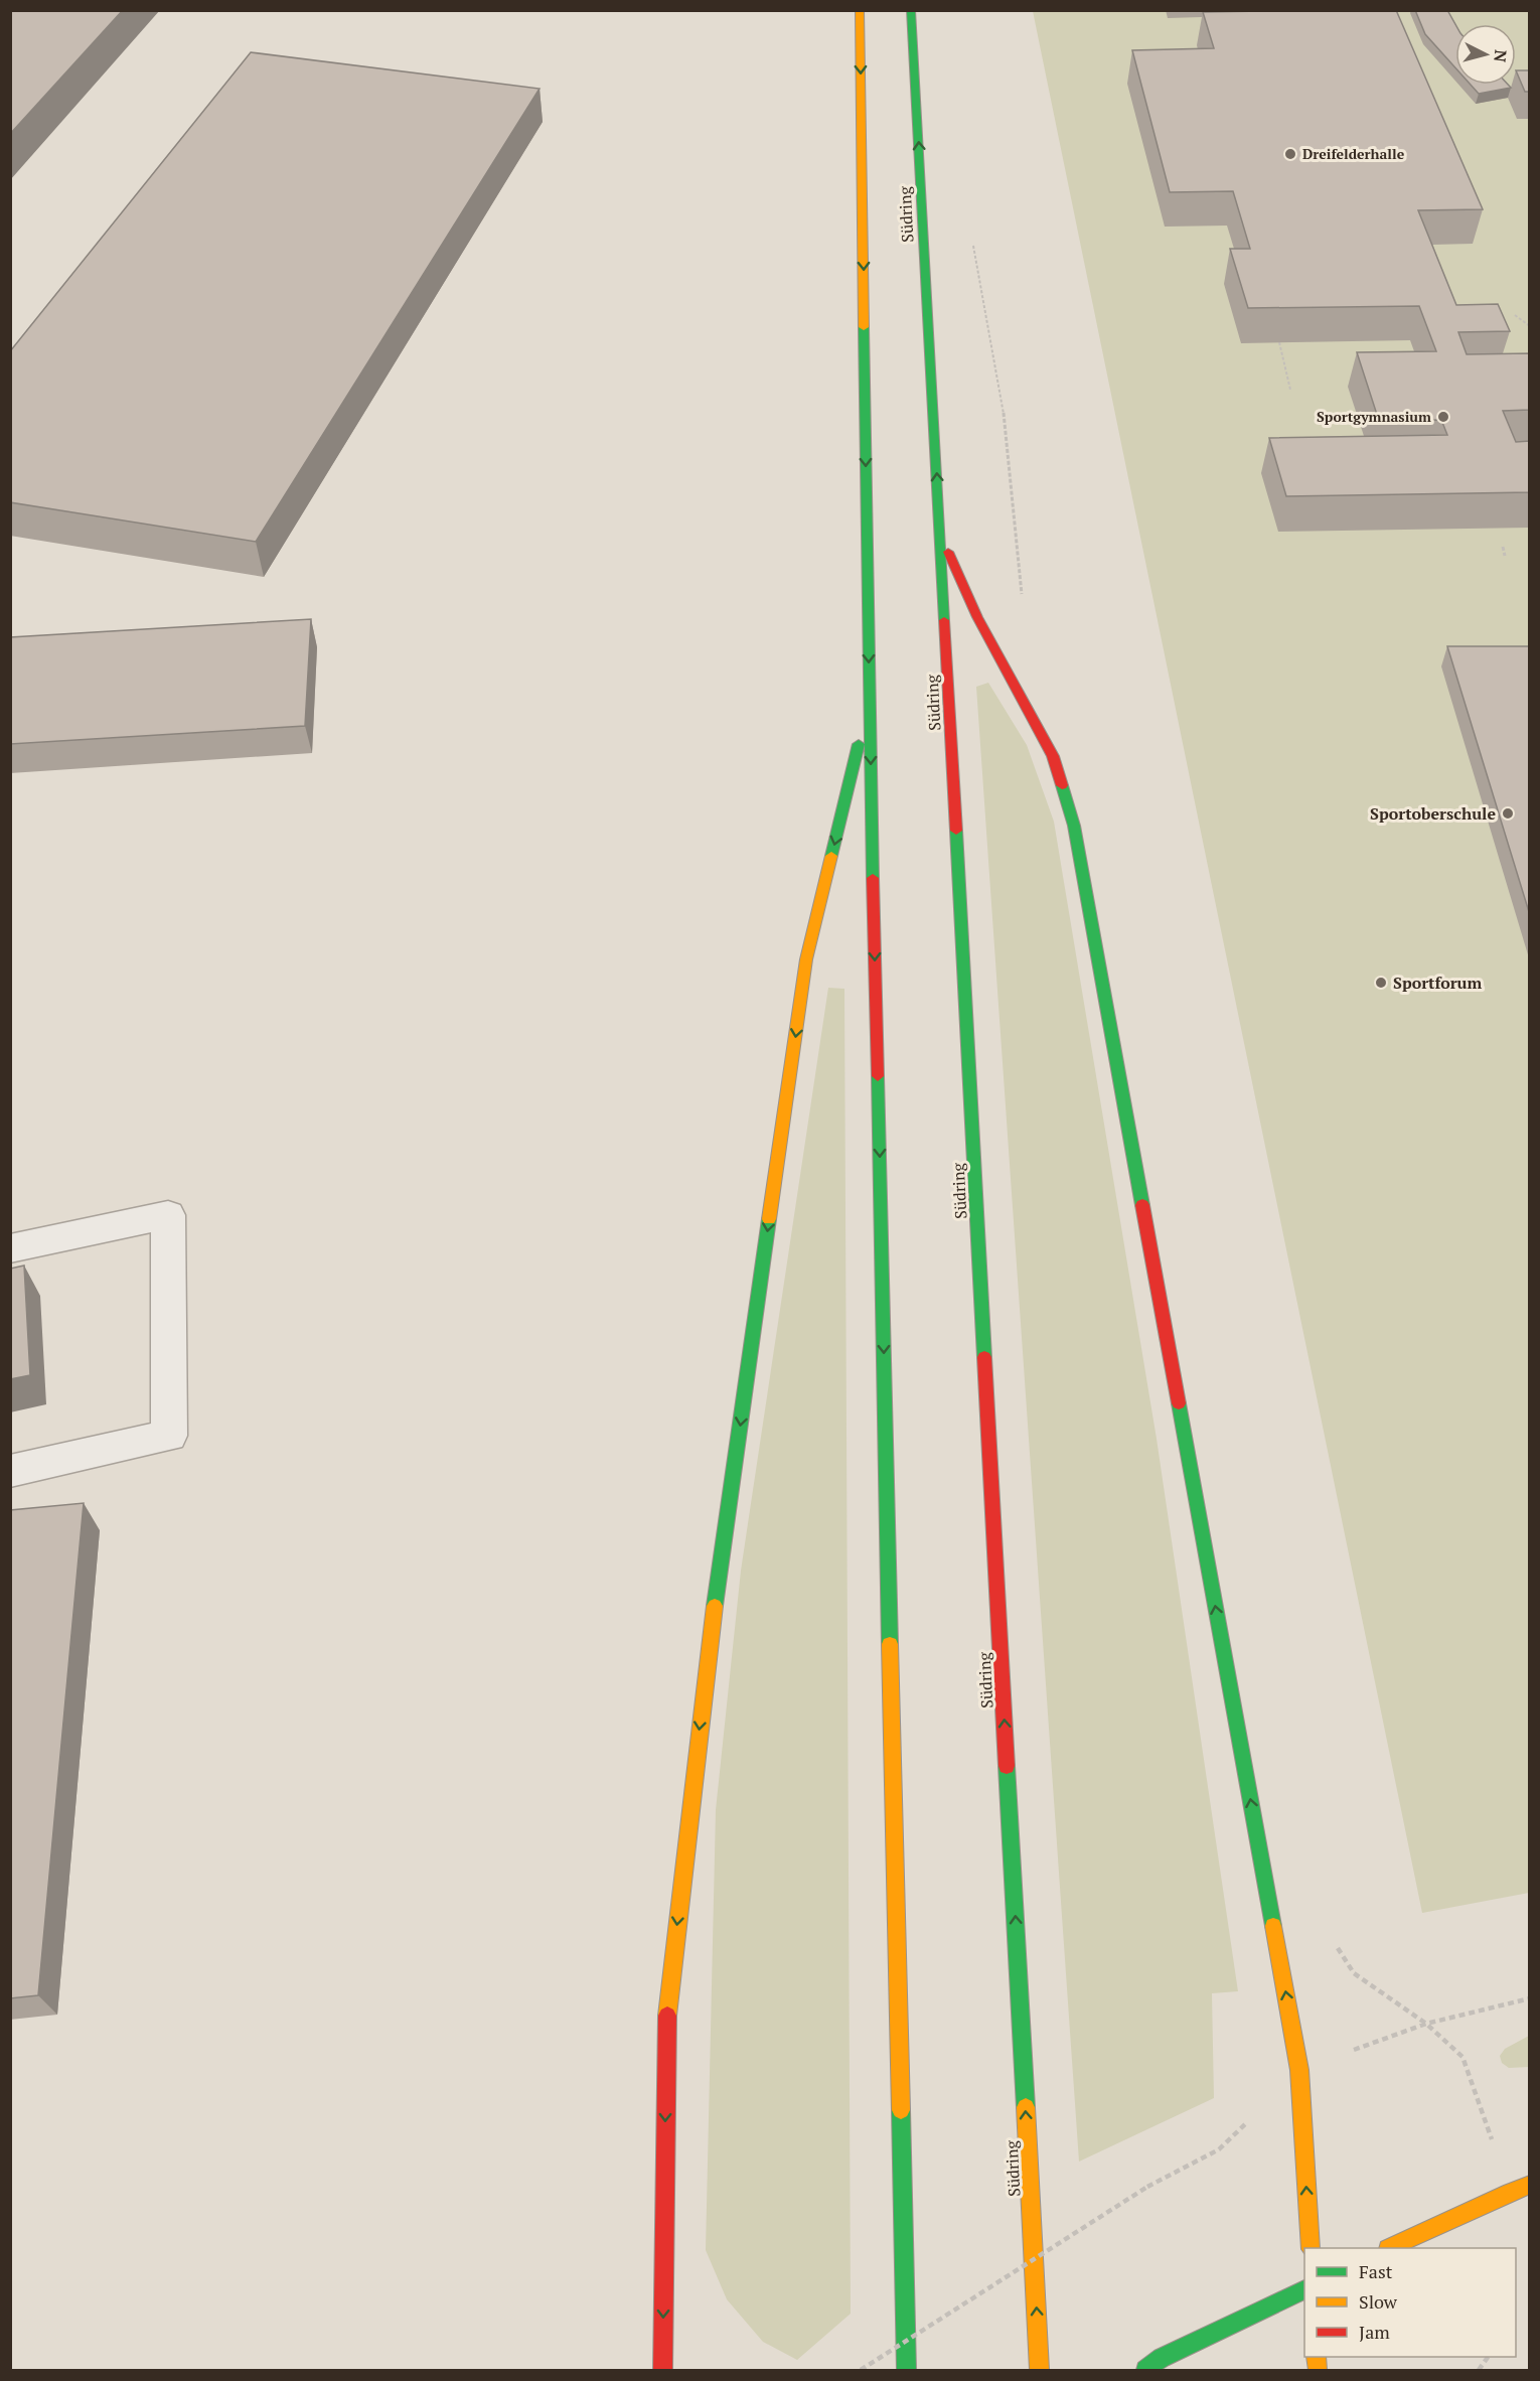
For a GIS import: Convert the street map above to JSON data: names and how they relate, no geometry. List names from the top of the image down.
{
  "streets": {
    "main road": ["Südring"]
  },
  "places": [
    "Dreifelderhalle",
    "Sportgymnasium",
    "Sportoberschule",
    "Sportforum"
  ],
  "legend": ["Fast", "Slow", "Jam"],
  "north": "right"
}
